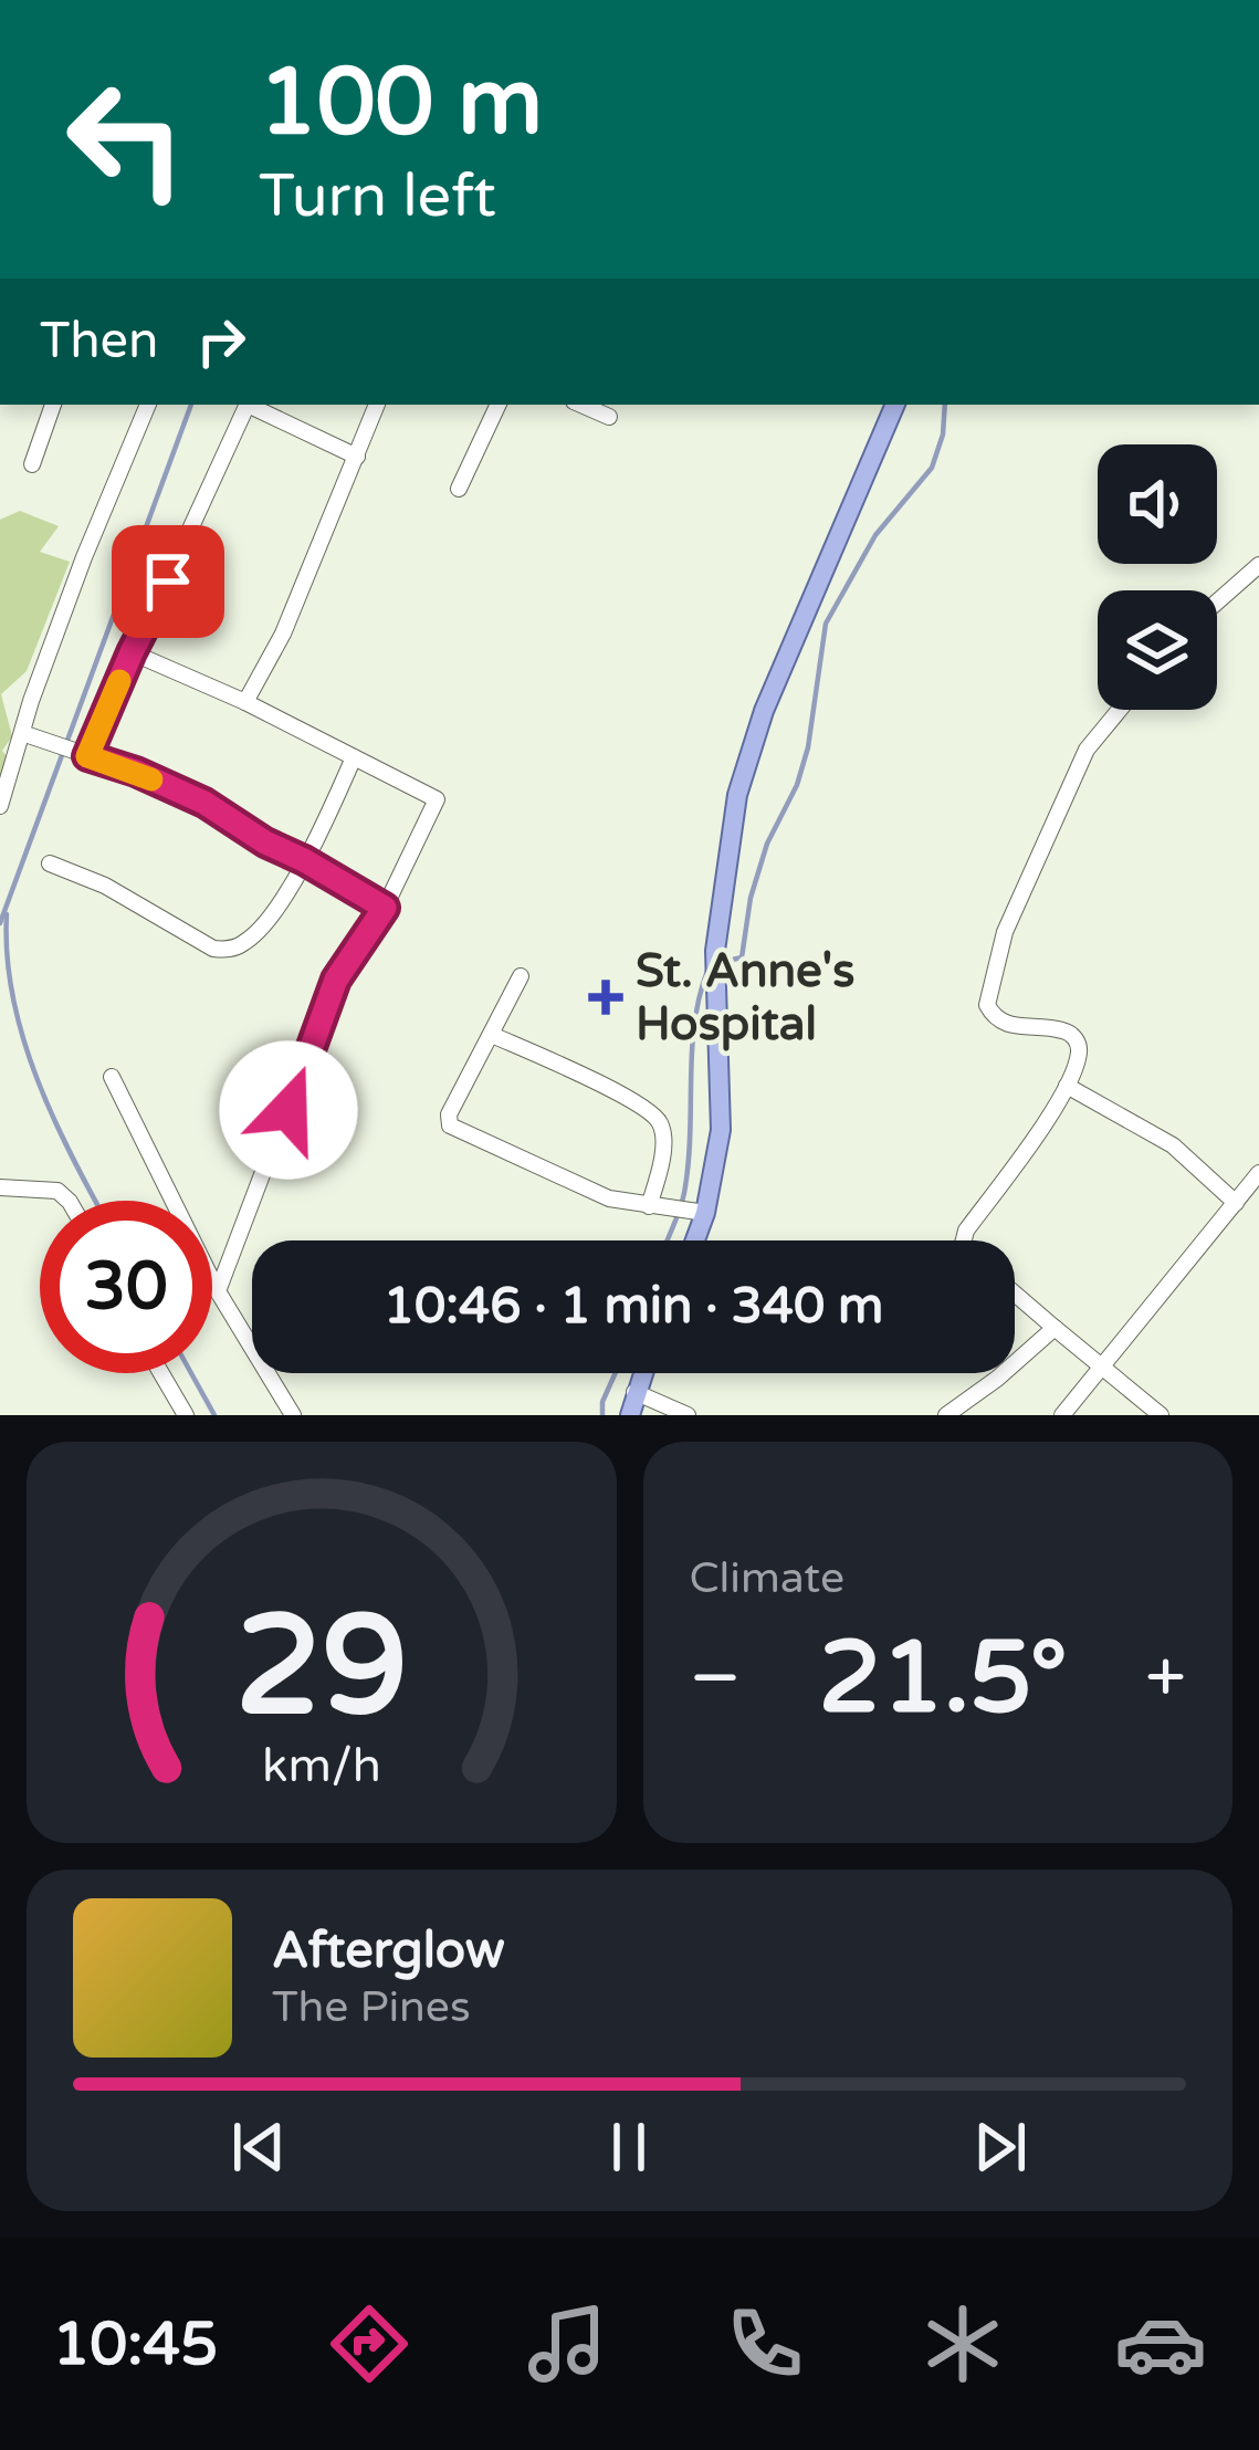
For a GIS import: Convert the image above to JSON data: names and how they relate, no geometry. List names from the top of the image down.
{
  "places": {
    "health": ["St. Anne's Hospital"]
  },
  "page": {
    "turn": ["100 m", "Turn left"],
    "then": "Then",
    "limit": "30",
    "trip": "10:46 · 1 min · 340 m",
    "tile": "Climate",
    "heat": ["−", "21.5°", "+"],
    "song": ["Afterglow", "The Pines"],
    "tabs": "10:45",
    "gauge": ["29", "km/h"]
  }
}
